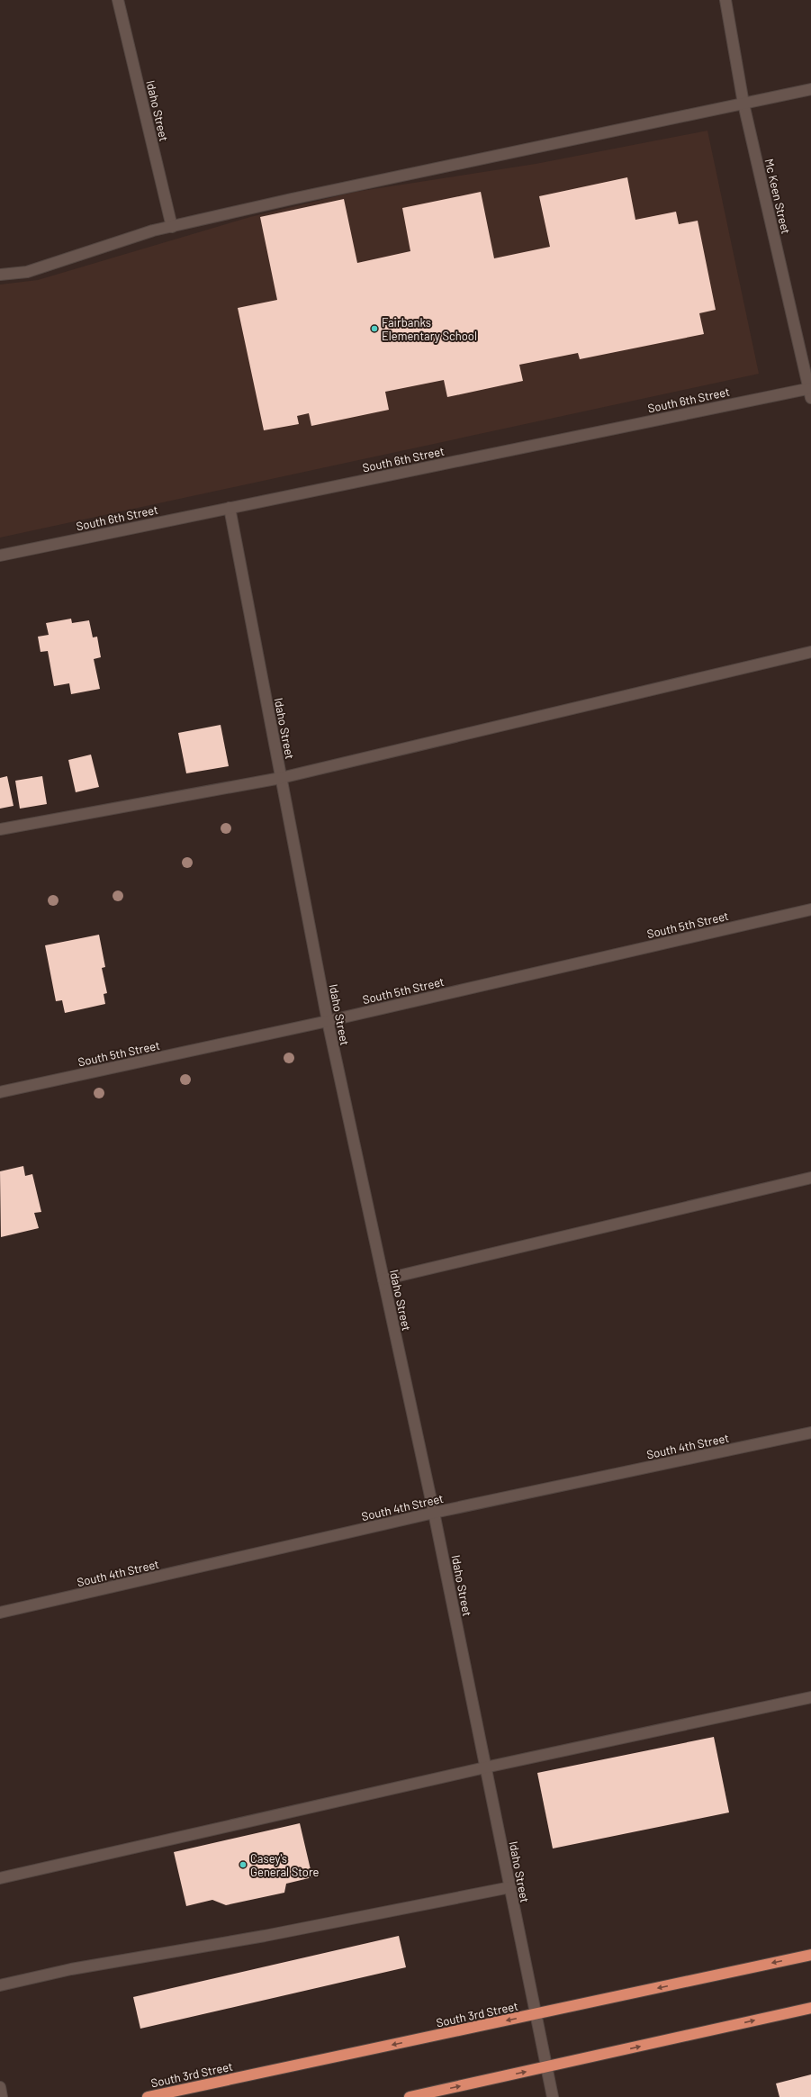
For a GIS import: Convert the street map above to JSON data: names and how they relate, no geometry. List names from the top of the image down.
{
  "streets": {
    "highway": ["South 3rd Street"],
    "street": [
      "Idaho Street",
      "Mc Keen Street",
      "South 6th Street",
      "South 5th Street",
      "South 4th Street"
    ]
  },
  "crossings": [
    ["Idaho Street", "South 6th Street"],
    ["Idaho Street", "South 5th Street"],
    ["Idaho Street", "South 4th Street"],
    ["Idaho Street", "South 3rd Street"],
    ["Mc Keen Street", "South 6th Street"]
  ],
  "places": ["Fairbanks Elementary School", "Casey's General Store"]
}
